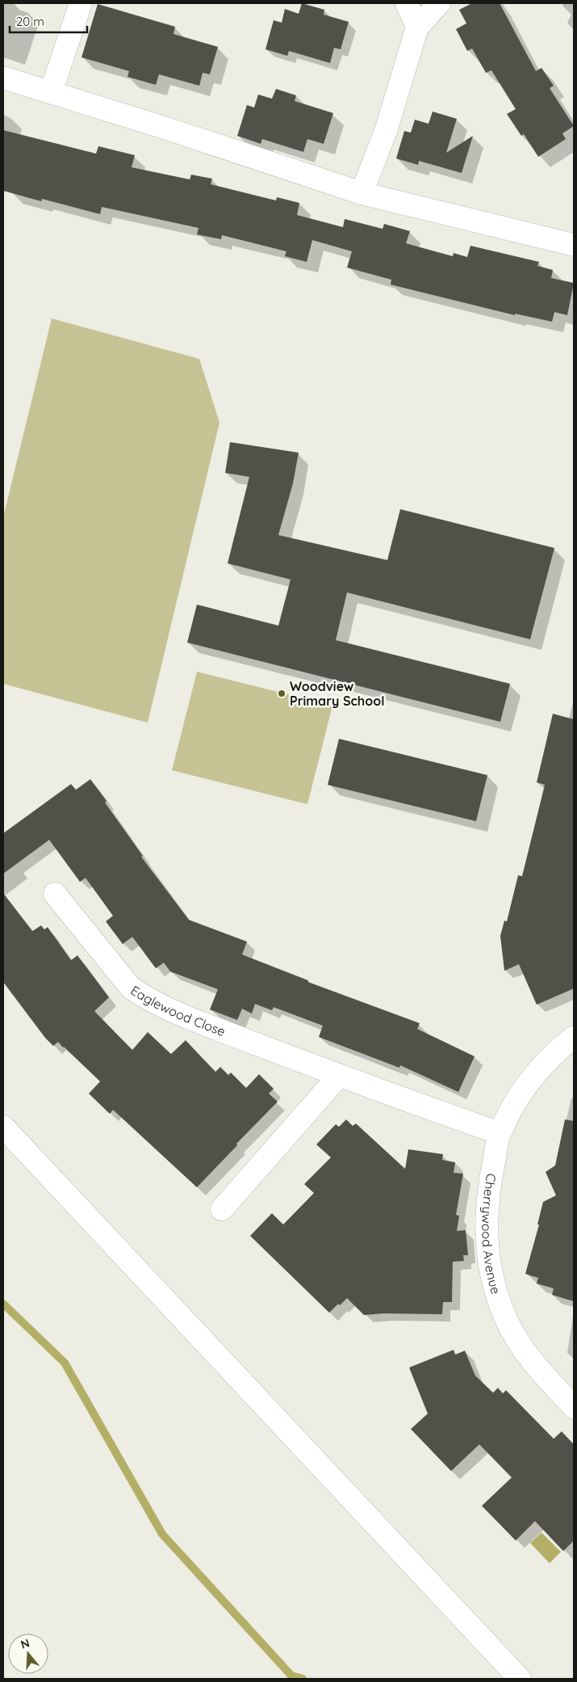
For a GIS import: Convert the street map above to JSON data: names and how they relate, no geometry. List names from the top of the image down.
{
  "streets": {
    "street": ["Eaglewood Close", "Cherrywood Avenue"]
  },
  "crossings": [
    ["Eaglewood Close", "Cherrywood Avenue"]
  ],
  "places": ["Woodview Primary School"],
  "scale_bar": "20 m",
  "north": "top"
}
